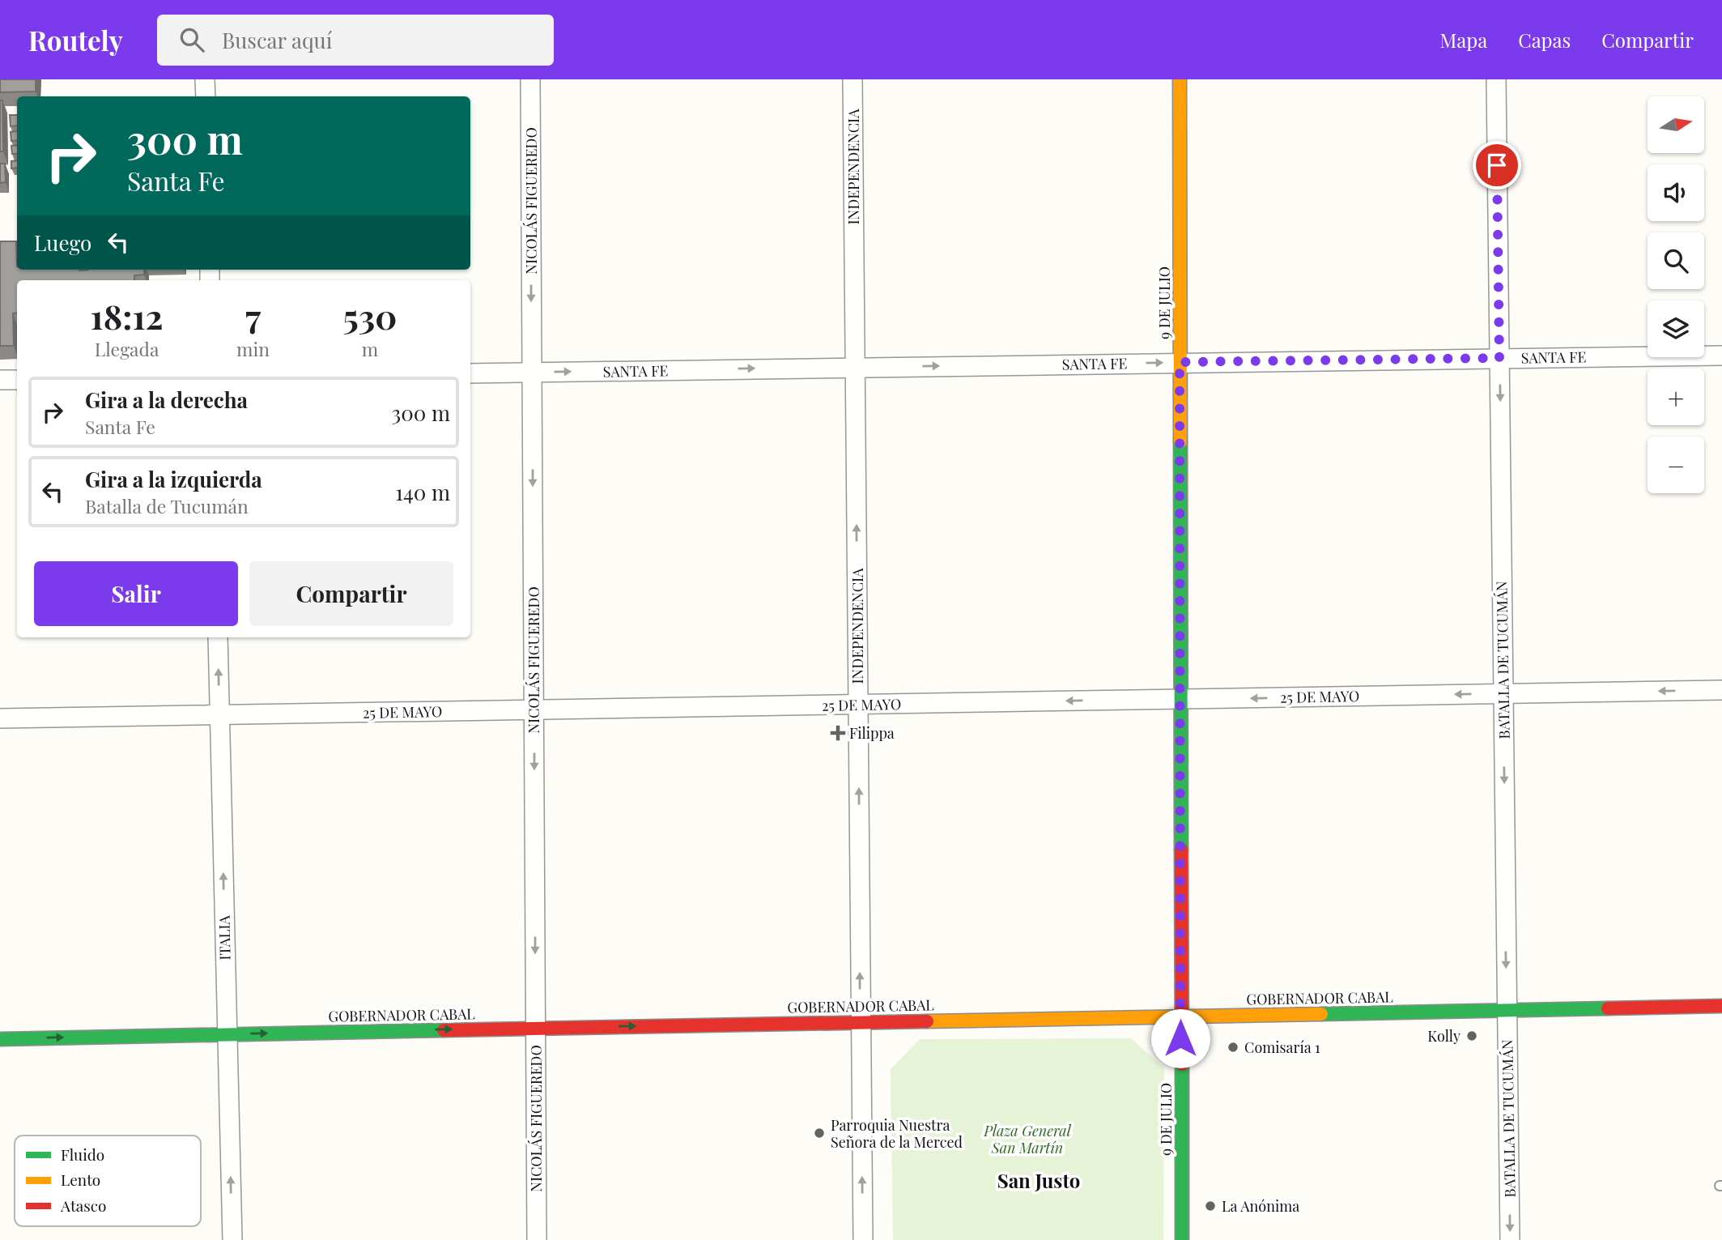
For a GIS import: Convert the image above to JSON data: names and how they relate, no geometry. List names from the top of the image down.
{
  "streets": {
    "street": [
      "INDEPENDENCIA",
      "NICOLÁS FIGUEREDO",
      "9 DE JULIO",
      "SANTA FE",
      "BATALLA DE TUCUMÁN",
      "25 DE MAYO",
      "ITALIA",
      "GOBERNADOR CABAL"
    ]
  },
  "crossings": [
    ["INDEPENDENCIA", "SANTA FE"],
    ["INDEPENDENCIA", "25 DE MAYO"],
    ["INDEPENDENCIA", "GOBERNADOR CABAL"],
    ["NICOLÁS FIGUEREDO", "SANTA FE"],
    ["NICOLÁS FIGUEREDO", "25 DE MAYO"],
    ["NICOLÁS FIGUEREDO", "GOBERNADOR CABAL"],
    ["9 DE JULIO", "SANTA FE"],
    ["9 DE JULIO", "25 DE MAYO"],
    ["9 DE JULIO", "GOBERNADOR CABAL"],
    ["SANTA FE", "BATALLA DE TUCUMÁN"],
    ["BATALLA DE TUCUMÁN", "25 DE MAYO"],
    ["BATALLA DE TUCUMÁN", "GOBERNADOR CABAL"],
    ["25 DE MAYO", "ITALIA"],
    ["ITALIA", "GOBERNADOR CABAL"]
  ],
  "one_way": [
    "INDEPENDENCIA",
    "NICOLÁS FIGUEREDO",
    "SANTA FE",
    "BATALLA DE TUCUMÁN",
    "25 DE MAYO",
    "ITALIA",
    "GOBERNADOR CABAL"
  ],
  "districts": ["San Justo"],
  "parks": ["Plaza General San Martín"],
  "places": {
    "health": ["Filippa"],
    "other": [
      "Kolly",
      "Comisaría 1",
      "Parroquia Nuestra Señora de la Merced",
      "La Anónima"
    ]
  },
  "legend": ["Fluido", "Lento", "Atasco"],
  "north": "right",
  "page": {
    "header": "Routely",
    "search": "Buscar aquí",
    "nav": ["Mapa", "Capas", "Compartir"],
    "map_buttons": ["+", "−"],
    "turn": ["300 m", "Santa Fe"],
    "then": "Luego",
    "eta": [
      "18:12",
      "Llegada",
      "7",
      "min",
      "530",
      "m"
    ],
    "list": [
      {
        "name": "Gira a la derecha",
        "note": "Santa Fe",
        "value": "300 m"
      },
      {
        "name": "Gira a la izquierda",
        "note": "Batalla de Tucumán",
        "value": "140 m"
      }
    ],
    "buttons": ["Salir", "Compartir"]
  }
}
